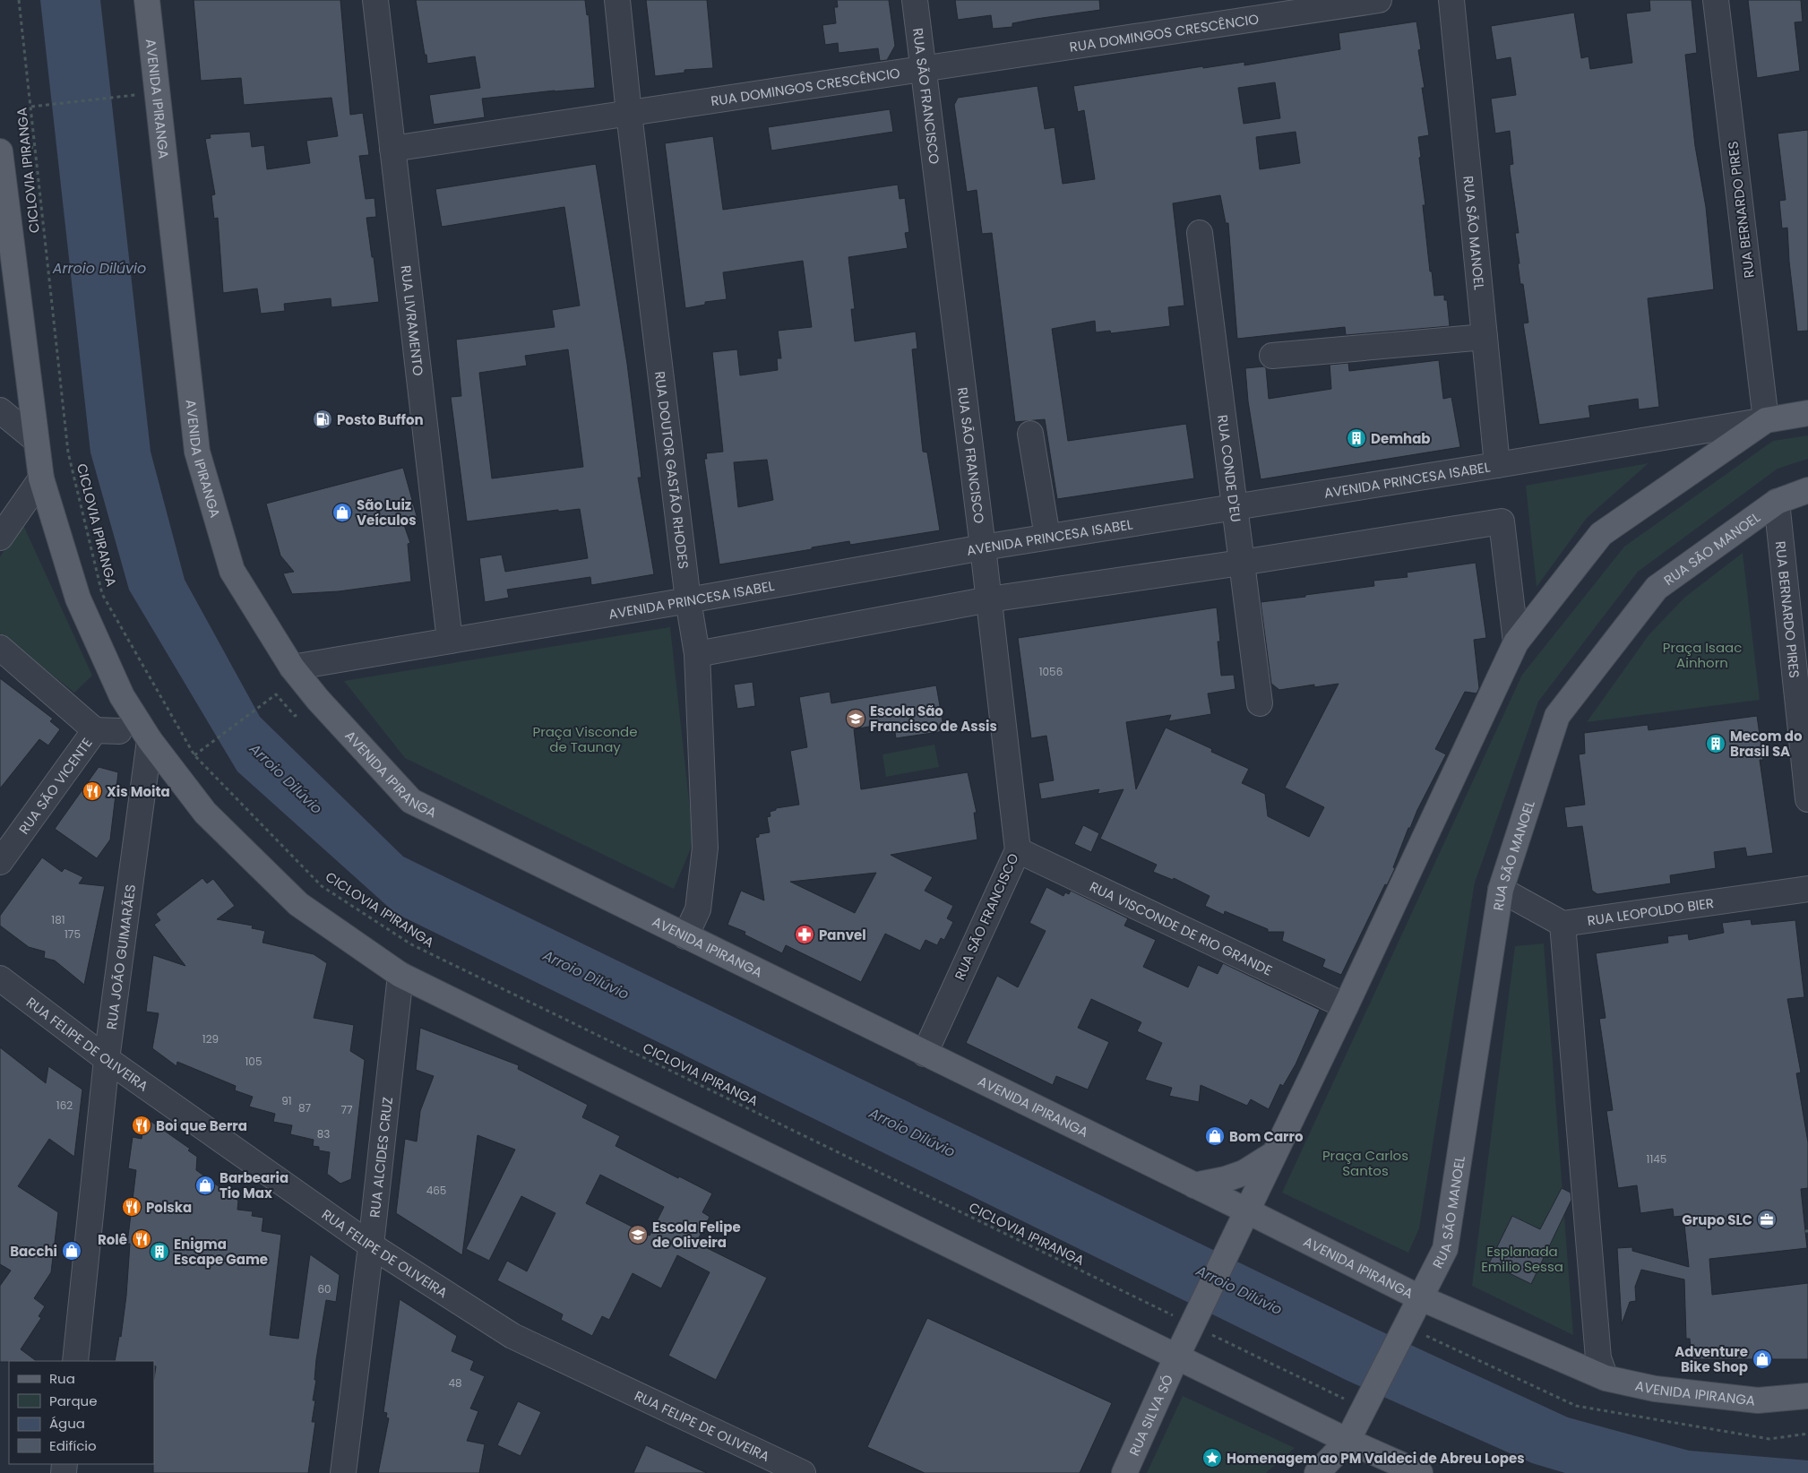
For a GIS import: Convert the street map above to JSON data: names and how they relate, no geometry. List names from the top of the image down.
{
  "streets": {
    "main road": [
      "AVENIDA IPIRANGA",
      "RUA SÃO MANOEL",
      "AVENIDA PRINCESA ISABEL",
      "RUA SILVA SÓ"
    ],
    "street": [
      "RUA DOMINGOS CRESCÊNCIO",
      "RUA SÃO FRANCISCO",
      "RUA BERNARDO PIRES",
      "RUA LIVRAMENTO",
      "RUA CONDE D'EU",
      "RUA DOUTOR GASTÃO RHODES",
      "RUA SÃO VICENTE",
      "RUA LEOPOLDO BIER",
      "RUA VISCONDE DE RIO GRANDE",
      "RUA JOÃO GUIMARÃES",
      "RUA FELIPE DE OLIVEIRA",
      "RUA ALCIDES CRUZ"
    ],
    "path": ["CICLOVIA IPIRANGA"]
  },
  "crossings": [
    ["RUA DOMINGOS CRESCÊNCIO", "RUA SÃO FRANCISCO"],
    ["RUA DOMINGOS CRESCÊNCIO", "RUA LIVRAMENTO"],
    ["RUA DOMINGOS CRESCÊNCIO", "RUA DOUTOR GASTÃO RHODES"],
    ["RUA SÃO FRANCISCO", "AVENIDA IPIRANGA"],
    ["RUA SÃO FRANCISCO", "AVENIDA PRINCESA ISABEL"],
    ["RUA SÃO FRANCISCO", "RUA VISCONDE DE RIO GRANDE"],
    ["AVENIDA IPIRANGA", "RUA SÃO MANOEL"],
    ["AVENIDA IPIRANGA", "RUA DOUTOR GASTÃO RHODES"],
    ["AVENIDA IPIRANGA", "AVENIDA PRINCESA ISABEL"],
    ["AVENIDA IPIRANGA", "RUA SILVA SÓ"],
    ["CICLOVIA IPIRANGA", "RUA SÃO MANOEL"],
    ["CICLOVIA IPIRANGA", "RUA SILVA SÓ"],
    ["RUA BERNARDO PIRES", "RUA SÃO MANOEL"],
    ["RUA BERNARDO PIRES", "AVENIDA PRINCESA ISABEL"],
    ["RUA SÃO MANOEL", "AVENIDA PRINCESA ISABEL"],
    ["RUA LIVRAMENTO", "AVENIDA PRINCESA ISABEL"],
    ["RUA CONDE D'EU", "AVENIDA PRINCESA ISABEL"],
    ["RUA DOUTOR GASTÃO RHODES", "AVENIDA PRINCESA ISABEL"],
    ["RUA JOÃO GUIMARÃES", "RUA FELIPE DE OLIVEIRA"],
    ["RUA FELIPE DE OLIVEIRA", "RUA ALCIDES CRUZ"]
  ],
  "water": ["Arroio Dilúvio"],
  "parks": [
    "Praça Isaac Ainhorn",
    "Praça Visconde de Taunay",
    "Praça Carlos Santos",
    "Esplanada Emilio Sessa"
  ],
  "places": {
    "fuel station": ["Posto Buffon"],
    "building": ["Demhab", "Mecom do Brasil SA", "Enigma Escape Game"],
    "shop": [
      "São Luiz Veículos",
      "Bom Carro",
      "Barbearia Tio Max",
      "Bacchi",
      "Adventure Bike Shop"
    ],
    "school or university": ["Escola São Francisco de Assis", "Escola Felipe de Oliveira"],
    "restaurant": [
      "Xis Moita",
      "Boi que Berra",
      "Polska",
      "Rolê"
    ],
    "pharmacy": ["Panvel"],
    "office": ["Grupo SLC"],
    "place": ["Homenagem ao PM Valdeci de Abreu Lopes"]
  },
  "house_numbers": [
    "1056",
    "181",
    "175",
    "129",
    "105",
    "91",
    "162",
    "87",
    "77",
    "83",
    "1145",
    "465",
    "60",
    "48"
  ],
  "legend": [
    "Rua",
    "Parque",
    "Água",
    "Edifício"
  ]
}
